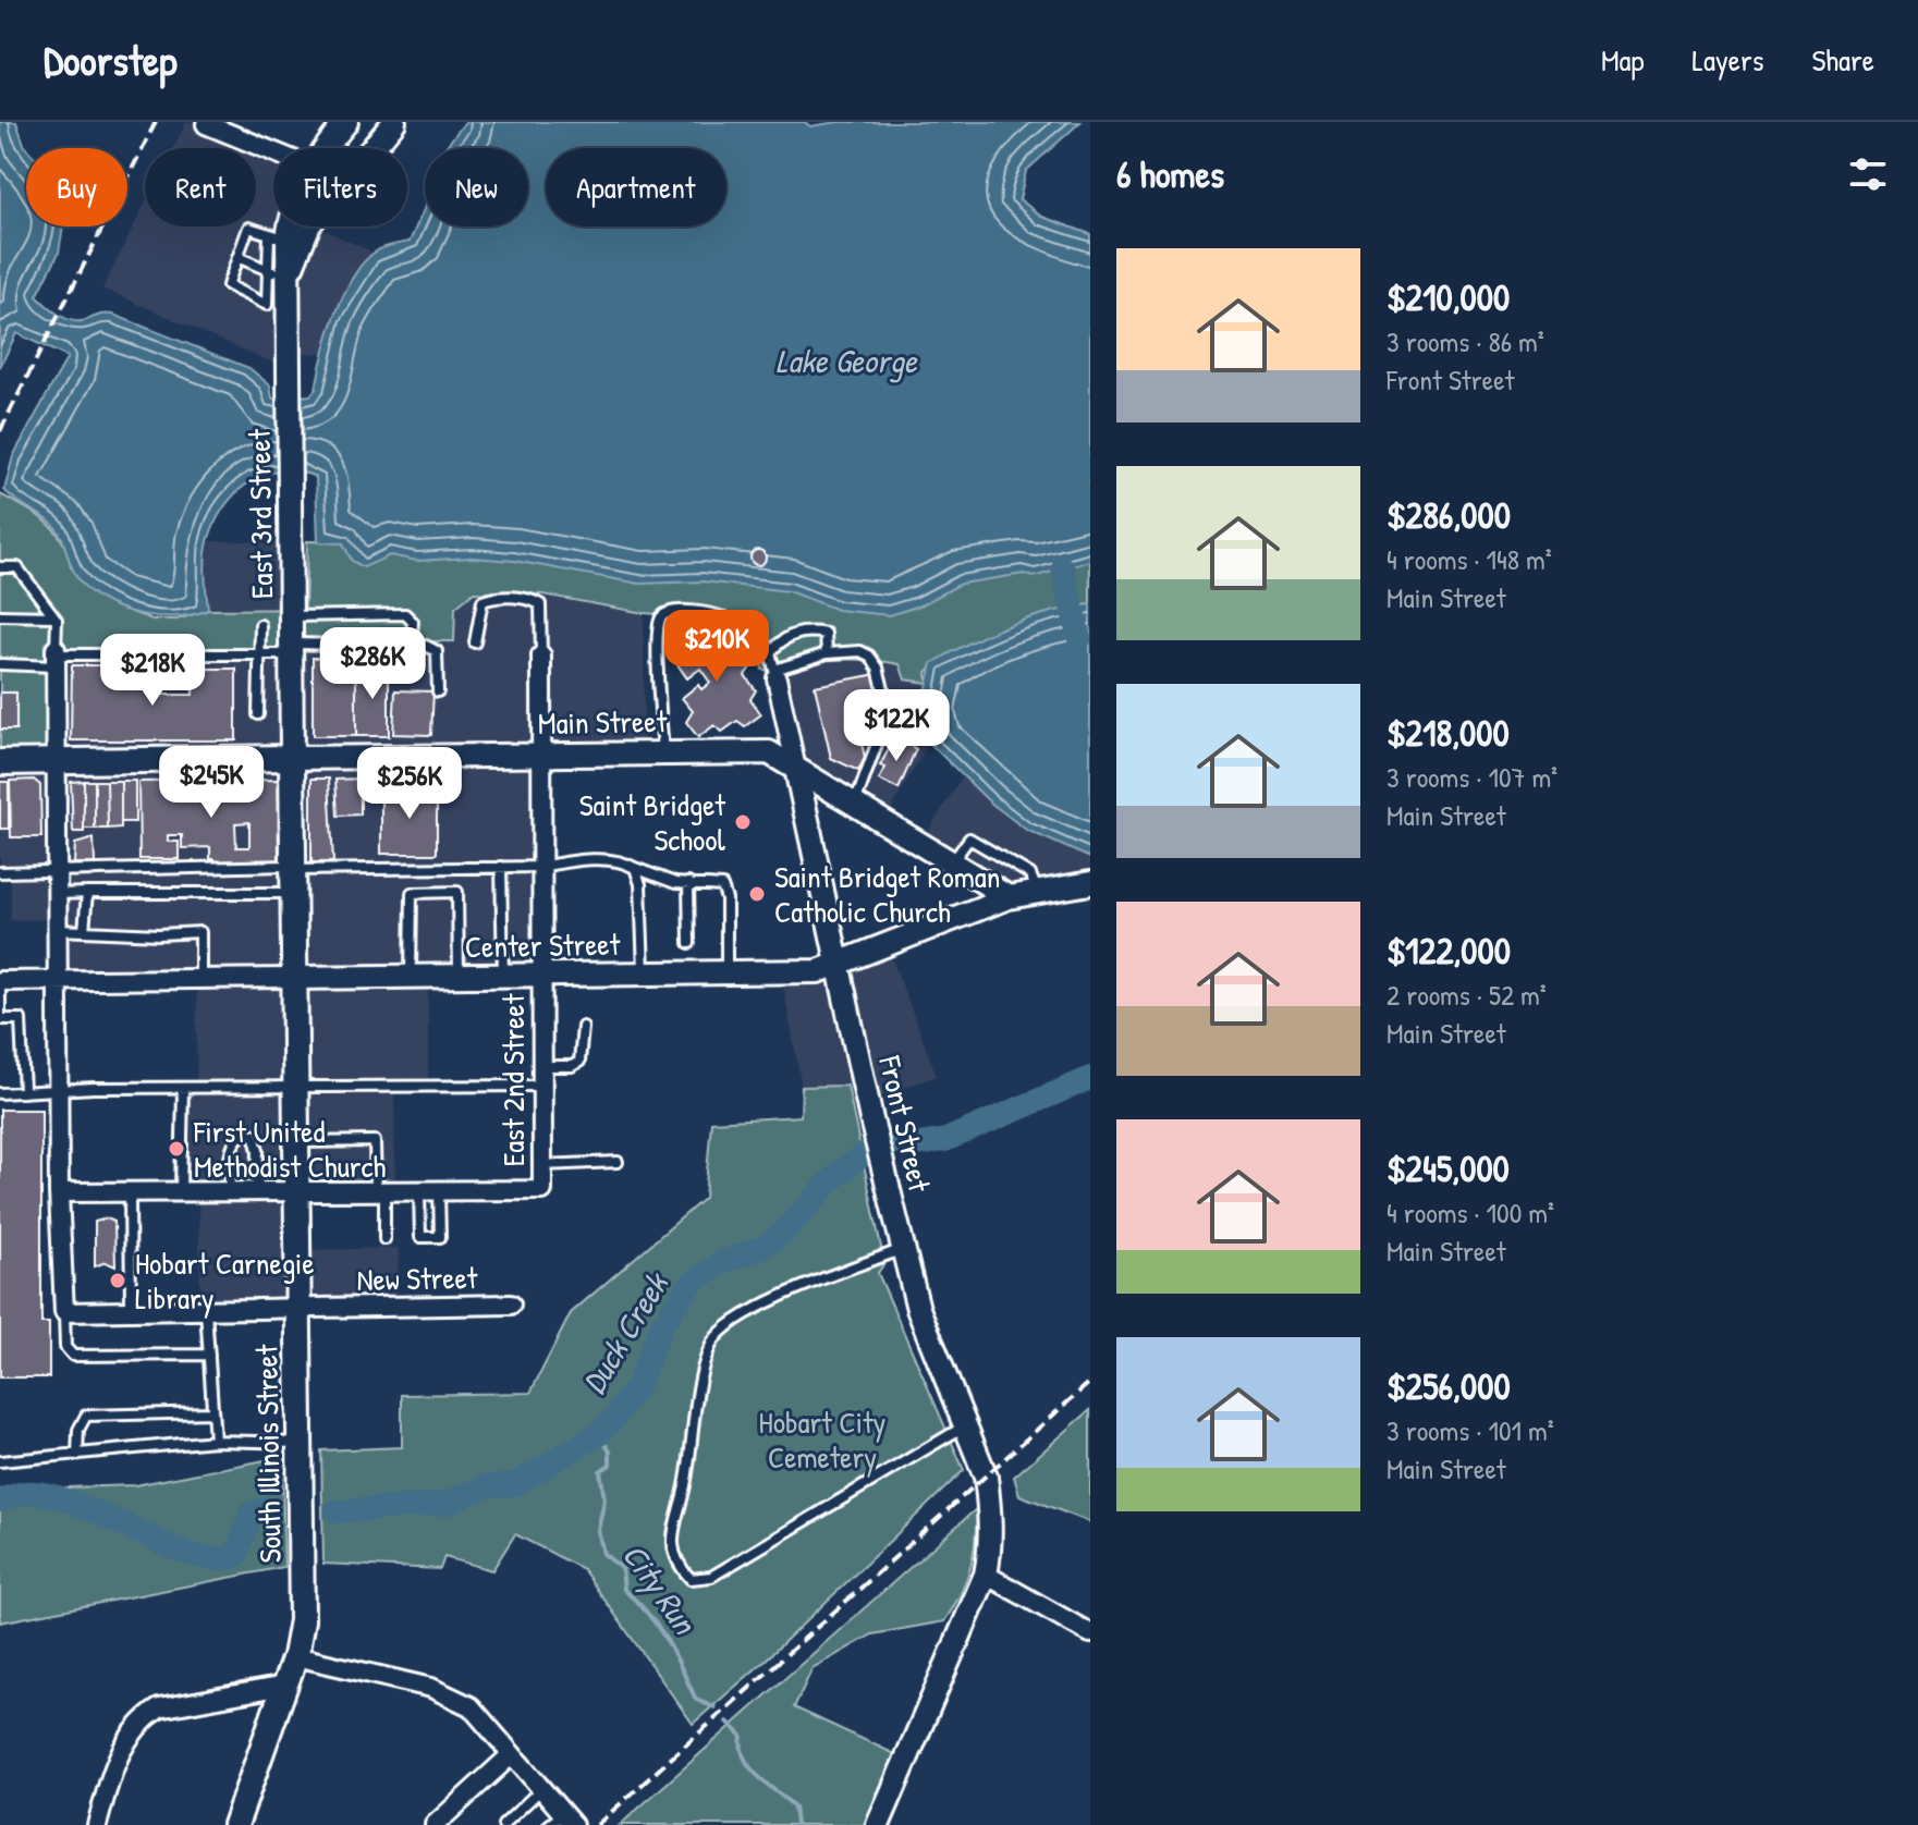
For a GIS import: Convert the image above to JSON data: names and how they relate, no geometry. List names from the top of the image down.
{
  "streets": {
    "main road": ["Main Street", "South Illinois Street"],
    "street": [
      "East 3rd Street",
      "Center Street",
      "East 2nd Street",
      "Front Street",
      "New Street"
    ]
  },
  "crossings": [
    ["East 3rd Street", "Main Street"],
    ["East 3rd Street", "South Illinois Street"],
    ["Main Street", "Center Street"],
    ["Main Street", "East 2nd Street"],
    ["Main Street", "Front Street"],
    ["Main Street", "South Illinois Street"],
    ["Center Street", "East 2nd Street"],
    ["Center Street", "Front Street"],
    ["Center Street", "South Illinois Street"],
    ["New Street", "South Illinois Street"]
  ],
  "water": ["Lake George", "Duck Creek", "City Run"],
  "parks": ["Hobart City Cemetery"],
  "places": [
    "Saint Bridget School",
    "Saint Bridget Roman Catholic Church",
    "First United Methodist Church",
    "Hobart Carnegie Library"
  ],
  "page": {
    "header": "Doorstep",
    "nav": ["Map", "Layers", "Share"],
    "heading": "6 homes",
    "chip": [
      "Buy",
      "Rent",
      "Filters",
      "New",
      "Apartment"
    ],
    "list": [
      {
        "name": "$210,000",
        "note": "3 rooms · 86 m² · Front Street"
      },
      {
        "name": "$286,000",
        "note": "4 rooms · 148 m² · Main Street"
      },
      {
        "name": "$218,000",
        "note": "3 rooms · 107 m² · Main Street"
      },
      {
        "name": "$122,000",
        "note": "2 rooms · 52 m² · Main Street"
      },
      {
        "name": "$245,000",
        "note": "4 rooms · 100 m² · Main Street"
      },
      {
        "name": "$256,000",
        "note": "3 rooms · 101 m² · Main Street"
      }
    ],
    "price": [
      "$210K",
      "$286K",
      "$218K",
      "$122K",
      "$245K",
      "$256K"
    ]
  }
}
